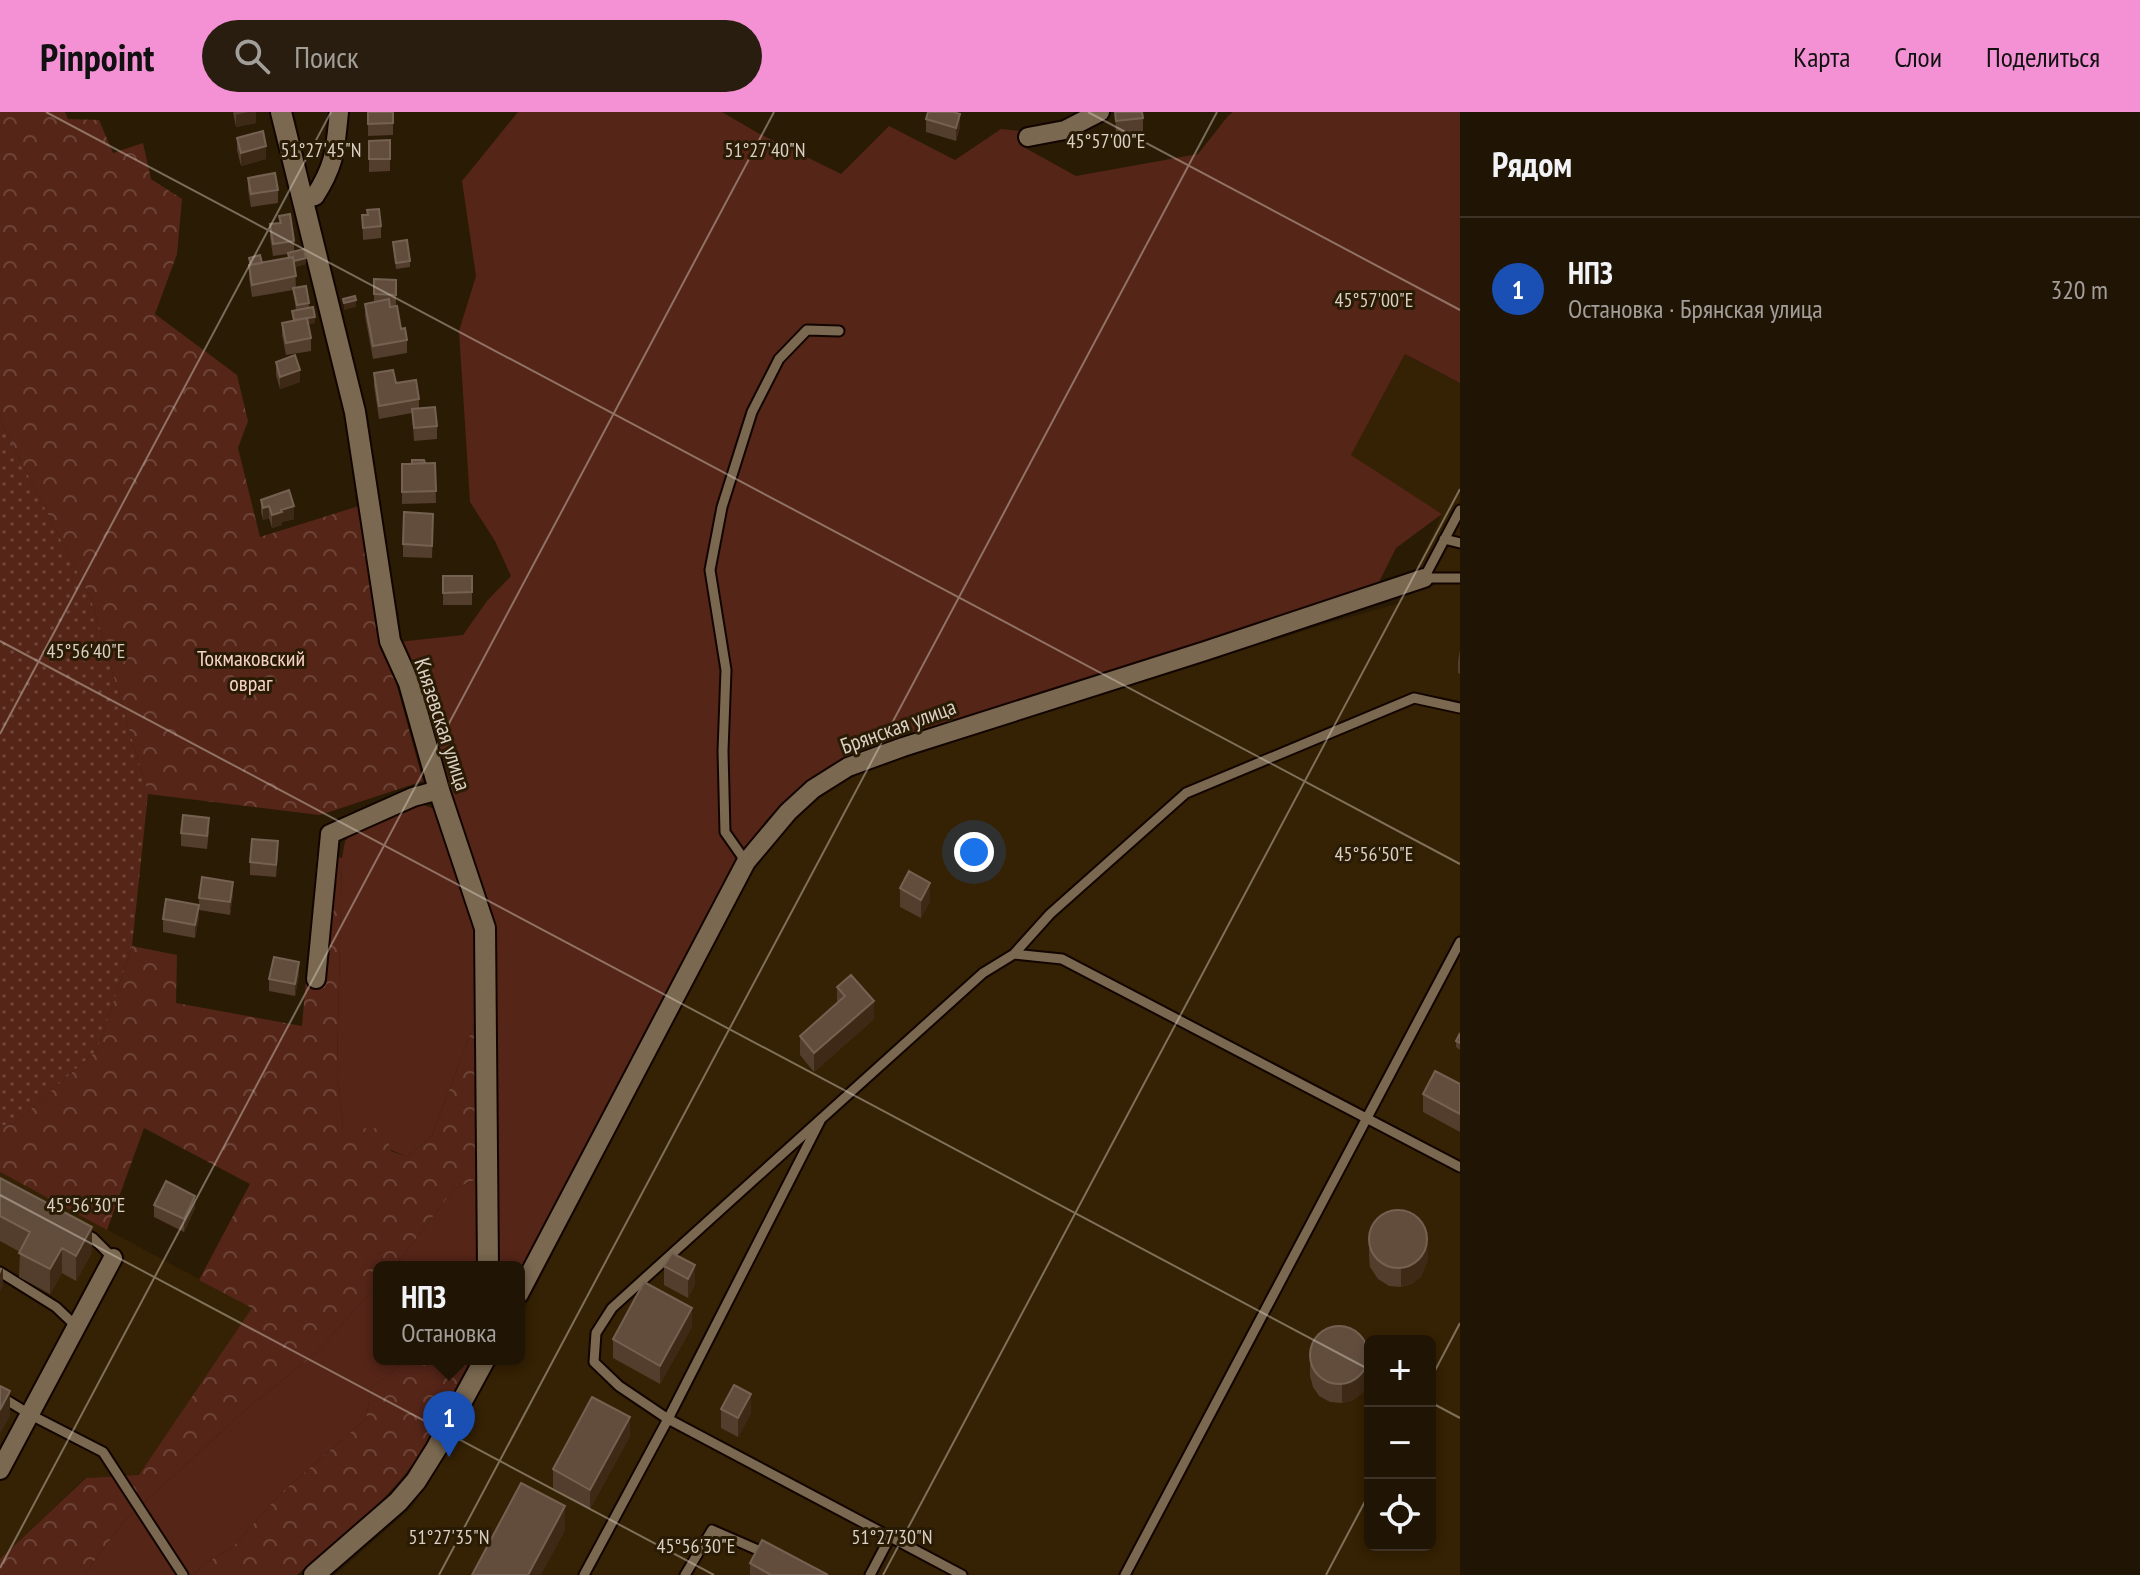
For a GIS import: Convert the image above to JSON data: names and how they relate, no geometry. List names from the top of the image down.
{
  "streets": {
    "street": ["Князевская улица", "Брянская улица"]
  },
  "parks": ["Токмаковский овраг"],
  "page": {
    "header": "Pinpoint",
    "search": "Поиск",
    "nav": ["Карта", "Слои", "Поделиться"],
    "heading": "Рядом",
    "list": [
      {
        "mark": "1",
        "name": "НПЗ",
        "note": "Остановка · Брянская улица",
        "value": "320 m"
      }
    ],
    "popup": ["НПЗ", "Остановка"],
    "map_buttons": ["+", "−"],
    "pins": "1"
  },
  "coordinates": [
    "45°57'00\"E",
    "51°27'45\"N",
    "51°27'40\"N",
    "45°56'40\"E",
    "45°56'50\"E",
    "45°56'30\"E",
    "51°27'35\"N",
    "51°27'30\"N"
  ]
}
